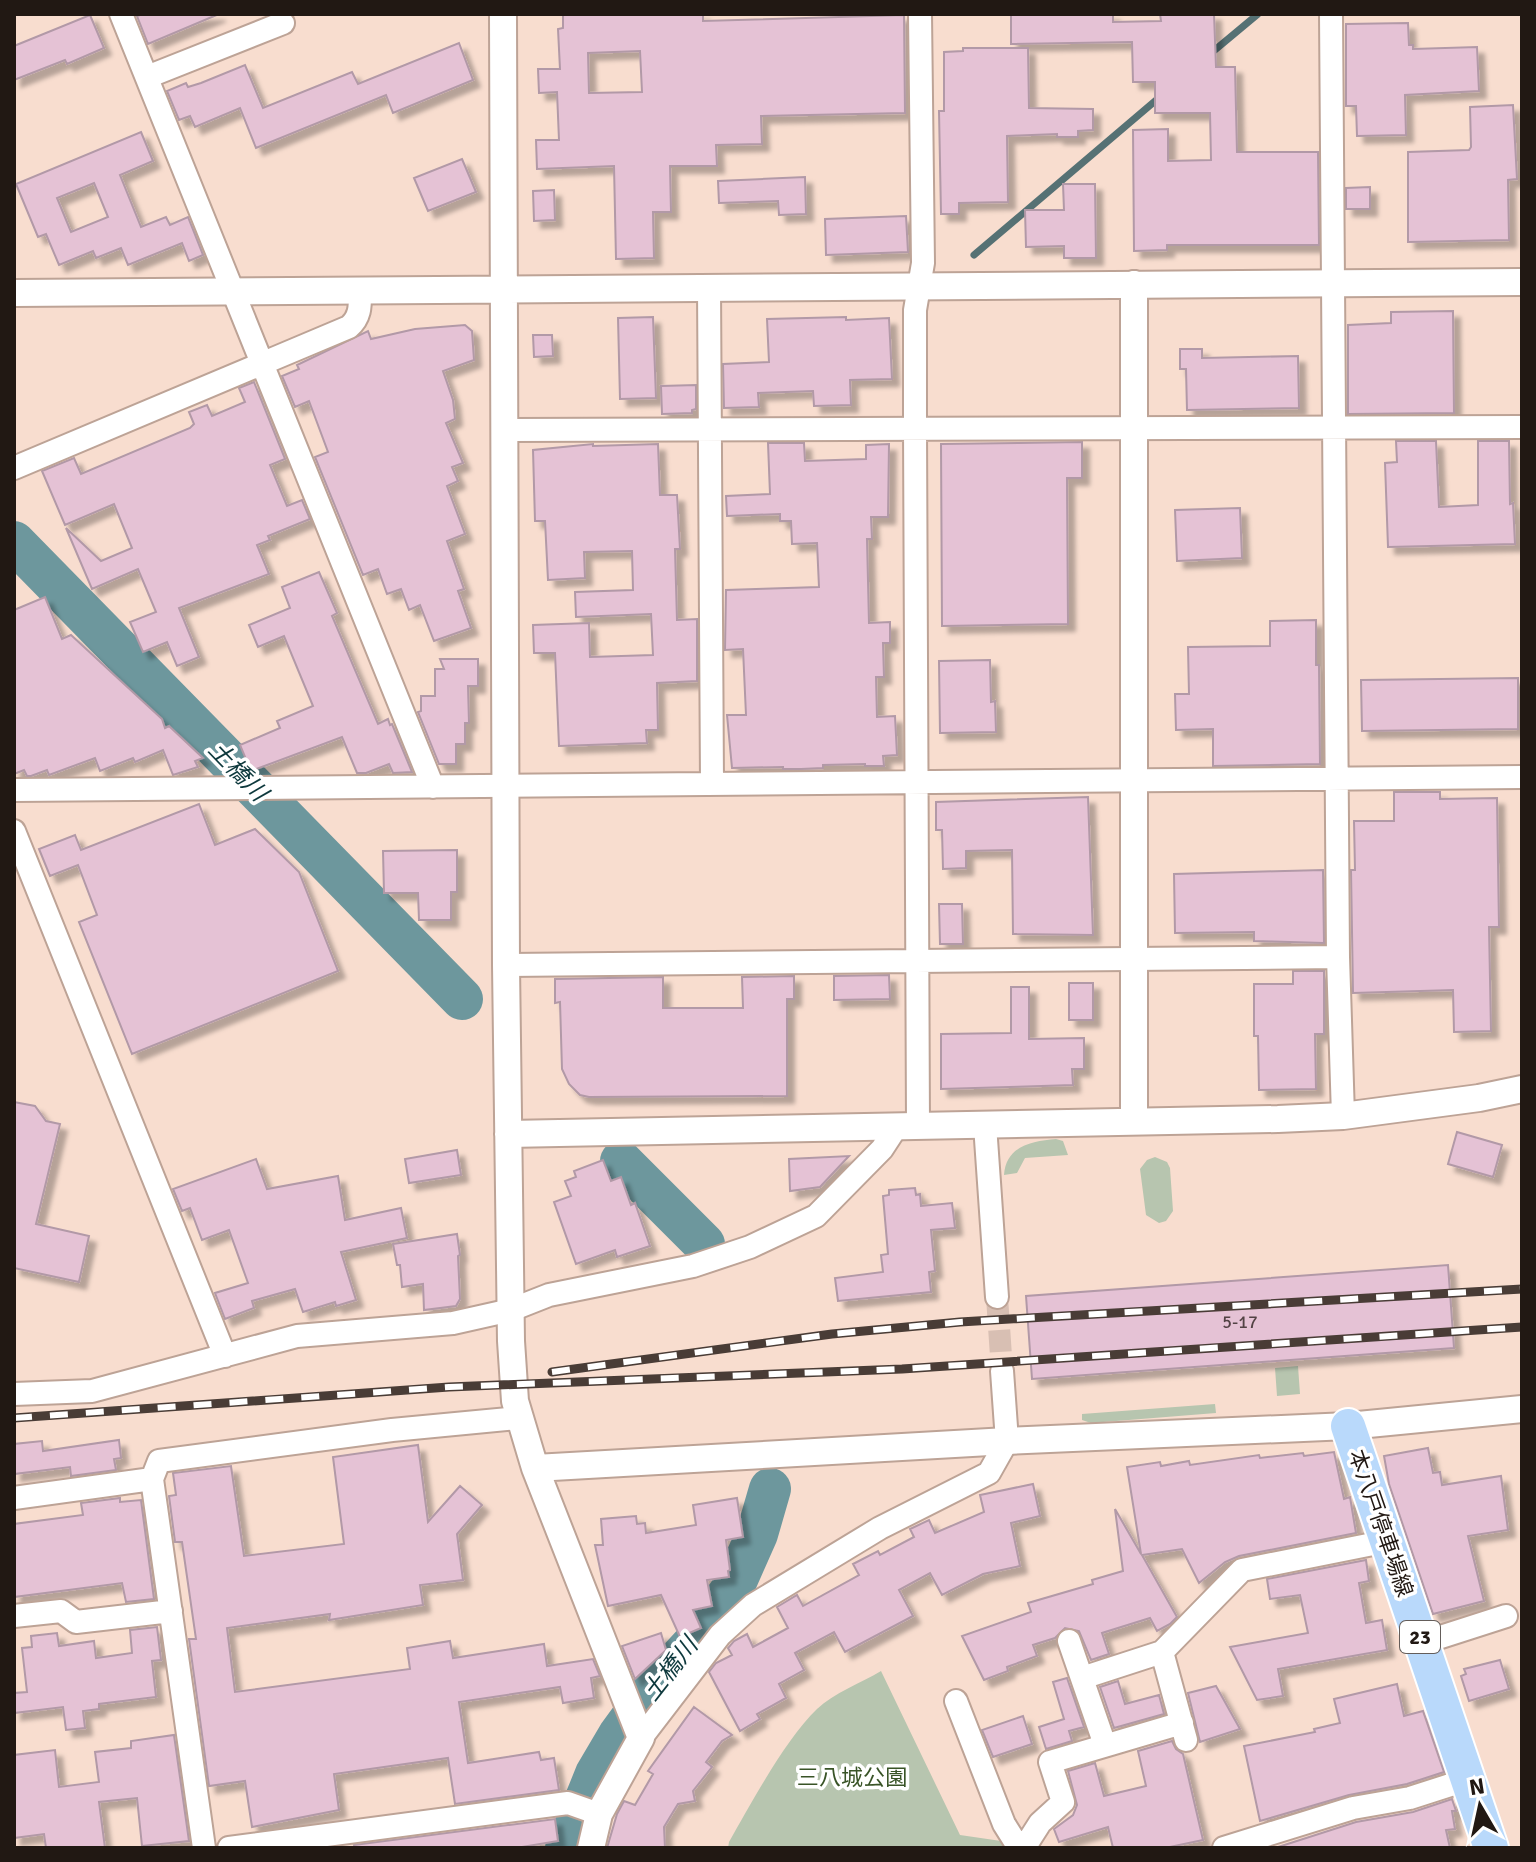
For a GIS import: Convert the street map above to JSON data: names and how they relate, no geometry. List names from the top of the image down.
{
  "streets": {
    "main road": ["本八戸停車場線", "23"]
  },
  "water": ["土橋川"],
  "parks": ["三八城公園"],
  "house_numbers": ["5-17"],
  "north": "top"
}
